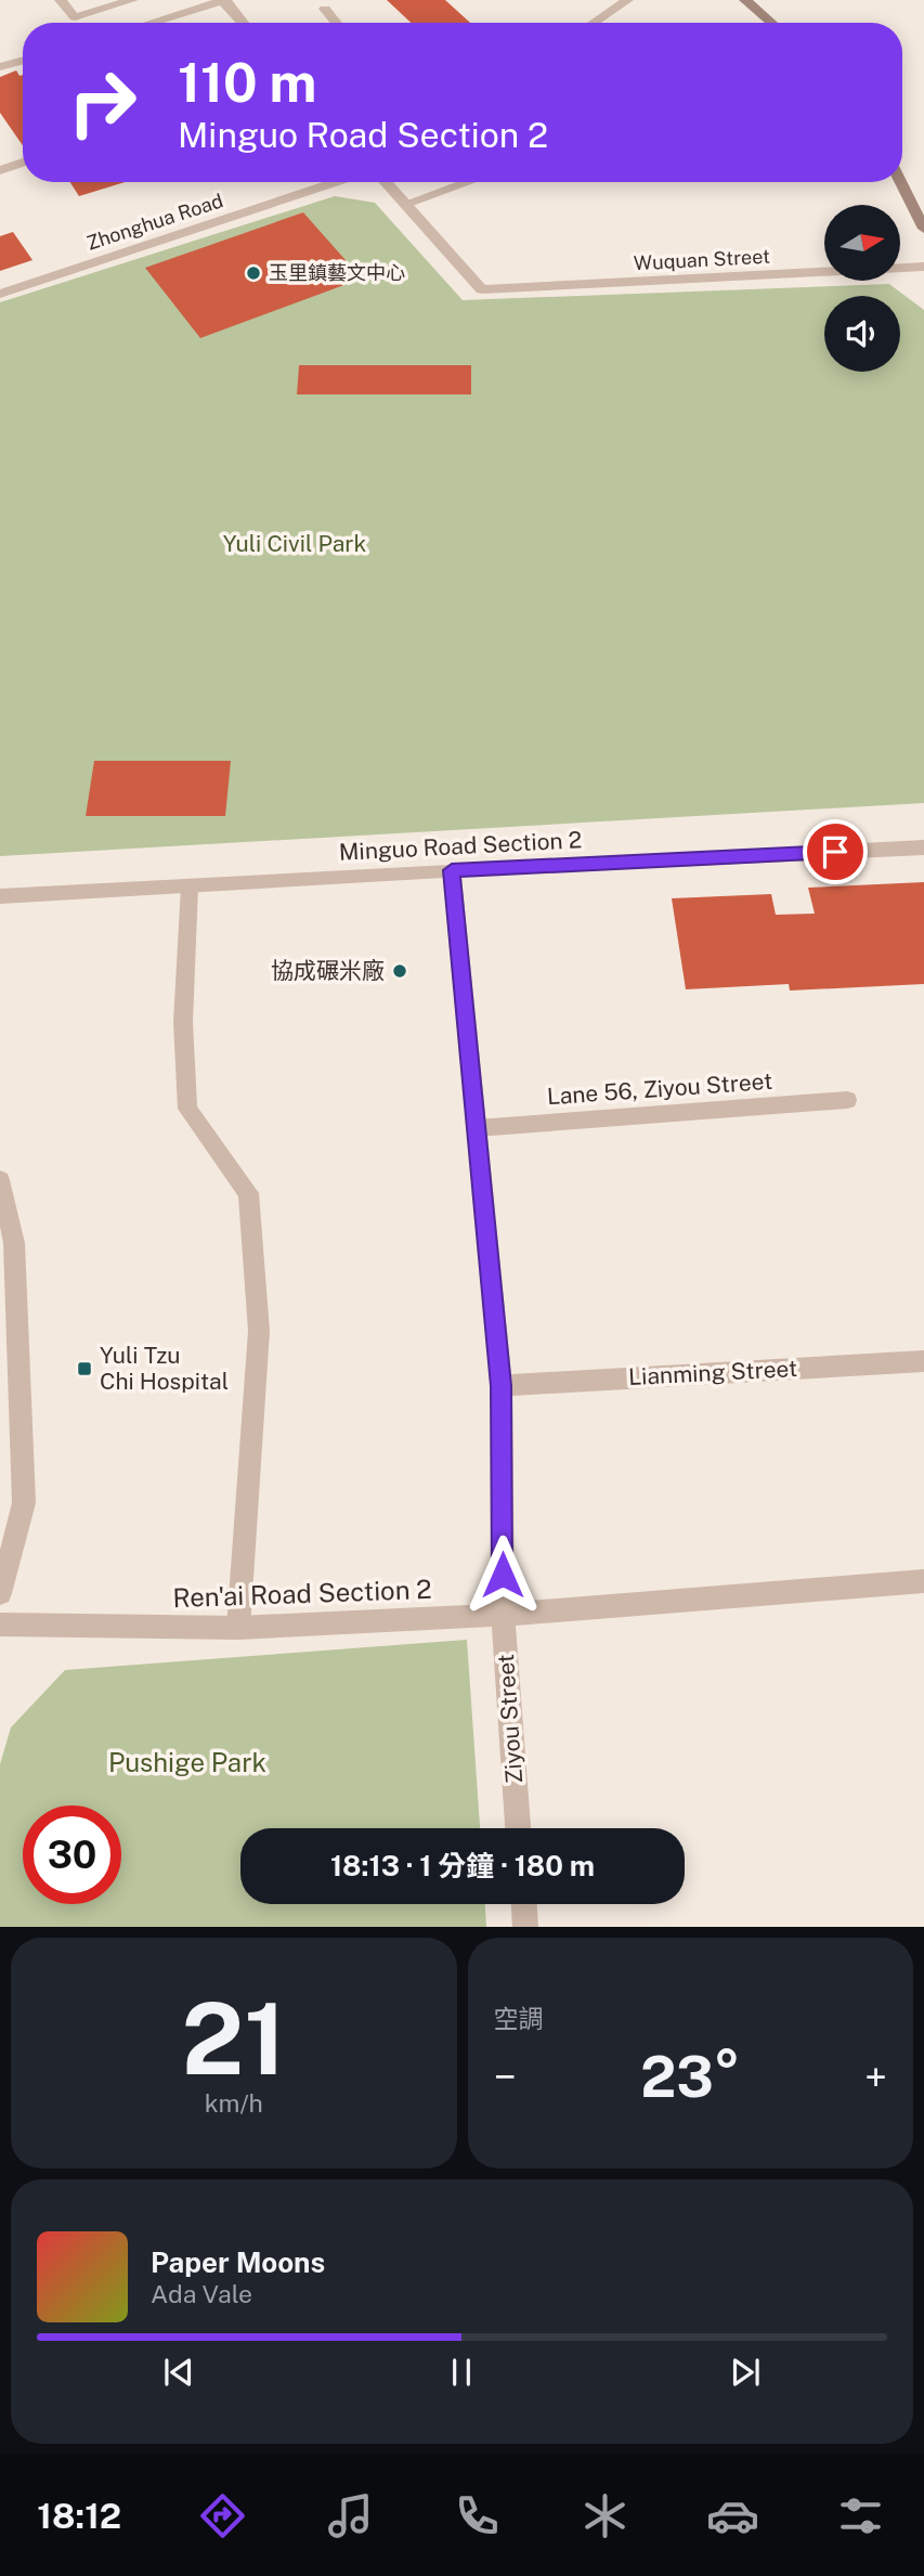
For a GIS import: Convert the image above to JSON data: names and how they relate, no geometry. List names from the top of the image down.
{
  "streets": {
    "street": [
      "Zhonghua Road",
      "Wuquan Street",
      "Minguo Road Section 2",
      "Lane 56, Ziyou Street",
      "Lianming Street",
      "Ren'ai Road Section 2",
      "Ziyou Street"
    ]
  },
  "crossings": [
    ["Minguo Road Section 2", "Ziyou Street"],
    ["Lane 56, Ziyou Street", "Ziyou Street"],
    ["Lianming Street", "Ziyou Street"],
    ["Ren'ai Road Section 2", "Ziyou Street"]
  ],
  "parks": ["Yuli Civil Park", "Pushige Park"],
  "places": {
    "other": ["玉里鎮藝文中心", "協成碾米廠"],
    "transit": ["Yuli Tzu Chi Hospital"]
  },
  "north": "right",
  "page": {
    "turn": ["110 m", "Minguo Road Section 2"],
    "limit": "30",
    "trip": "18:13 · 1 分鐘 · 180 m",
    "tile": [
      ["21", "km/h"],
      "空調"
    ],
    "heat": ["−", "23°", "+"],
    "song": ["Paper Moons", "Ada Vale"],
    "tabs": "18:12"
  }
}
